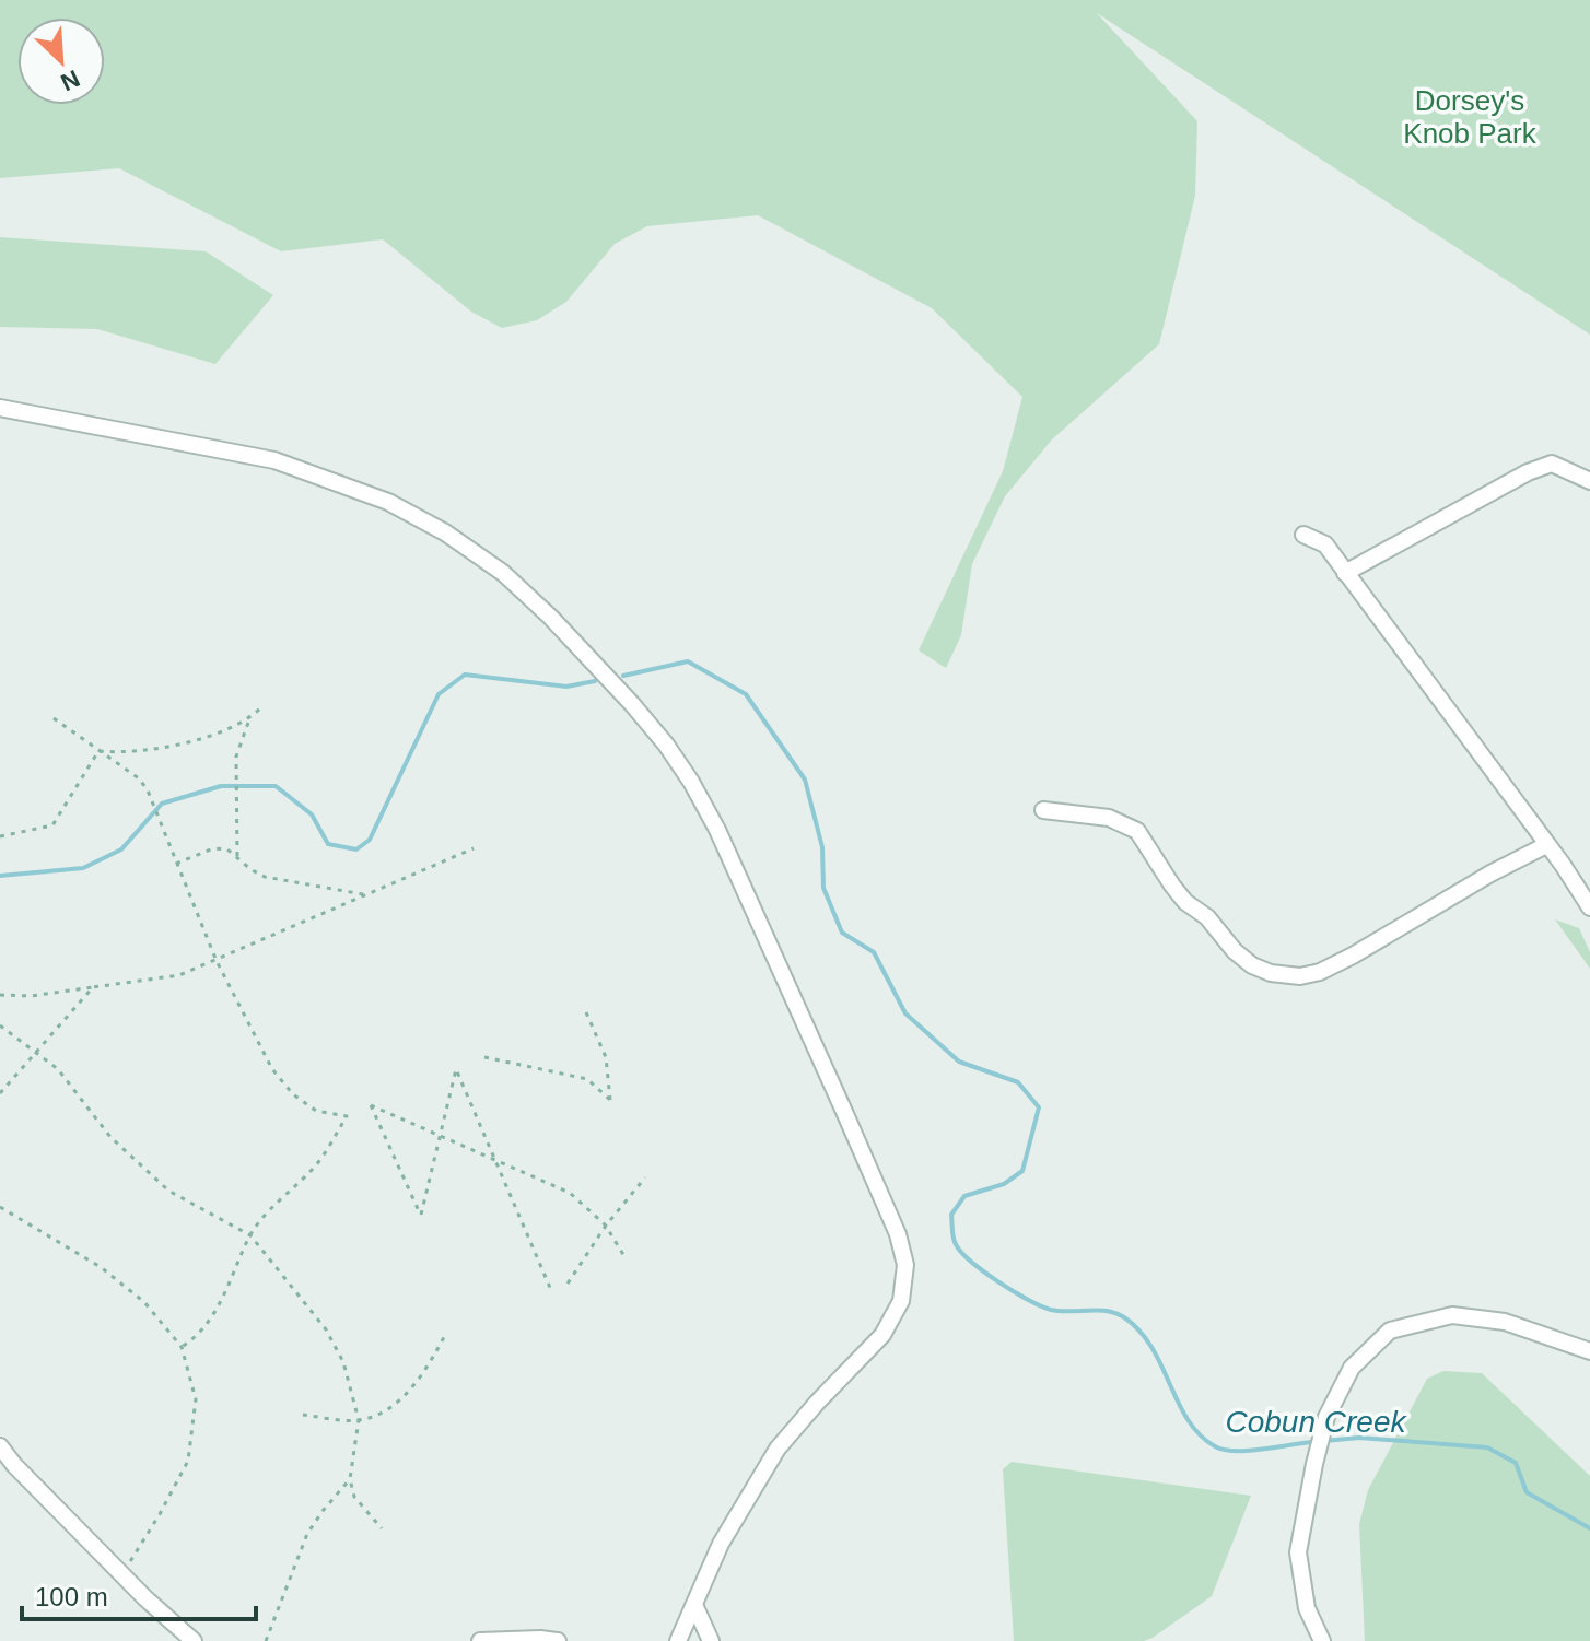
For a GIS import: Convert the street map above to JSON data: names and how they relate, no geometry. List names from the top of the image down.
{
  "water": ["Cobun Creek"],
  "parks": ["Dorsey's Knob Park"],
  "scale_bar": "100 m",
  "north": "bottom right"
}
